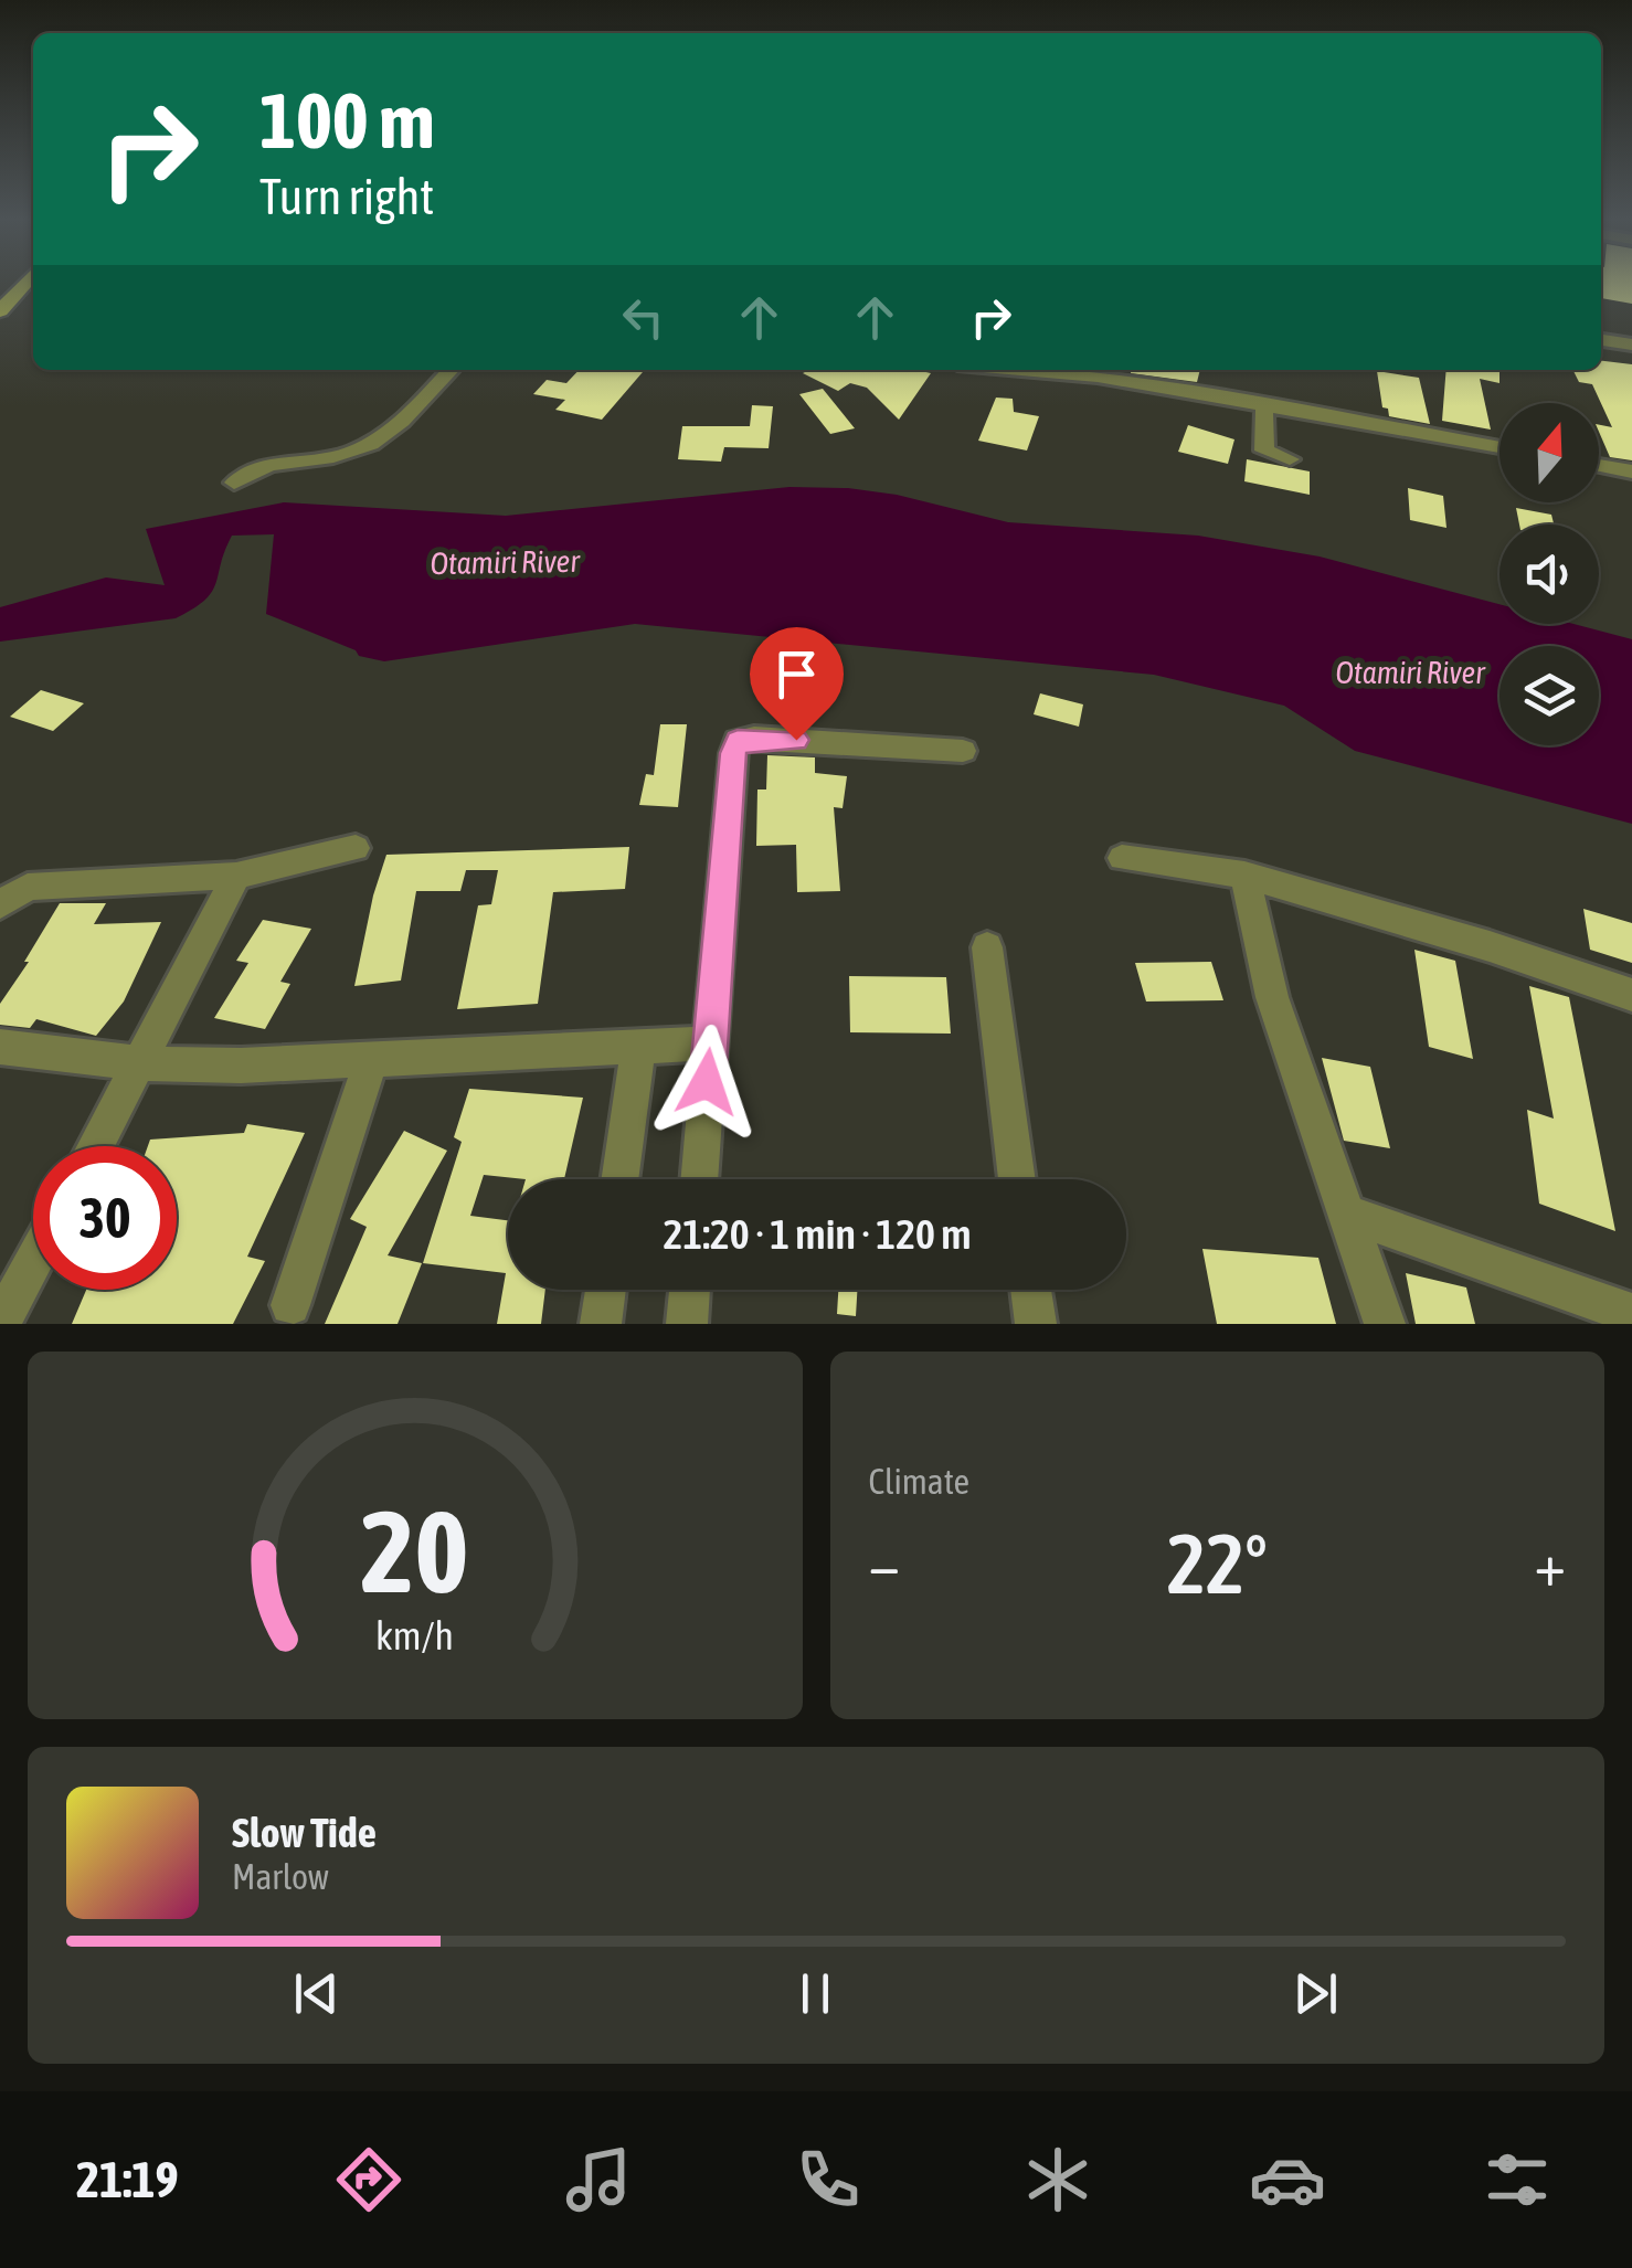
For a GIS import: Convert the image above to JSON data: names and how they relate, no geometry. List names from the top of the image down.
{
  "water": ["Otamiri River"],
  "north": "top",
  "page": {
    "turn": ["100 m", "Turn right"],
    "limit": "30",
    "trip": "21:20 · 1 min · 120 m",
    "tile": "Climate",
    "heat": ["−", "22°", "+"],
    "song": ["Slow Tide", "Marlow"],
    "tabs": "21:19",
    "gauge": ["20", "km/h"]
  }
}
